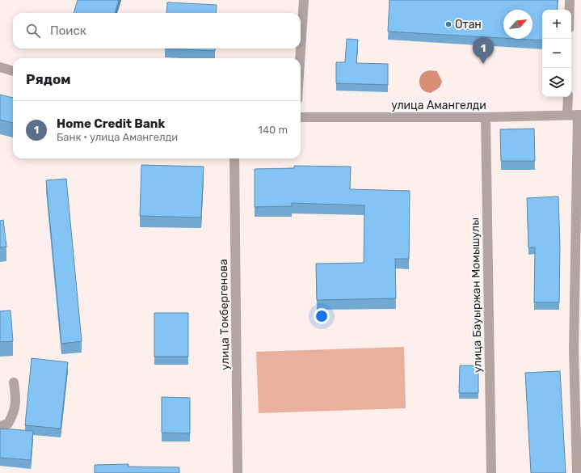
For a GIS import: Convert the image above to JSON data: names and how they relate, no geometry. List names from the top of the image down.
{
  "streets": {
    "street": ["улица Амангелди", "улица Бауыржан Момышулы", "улица Токбергенова"]
  },
  "crossings": [
    ["улица Амангелди", "улица Бауыржан Момышулы"]
  ],
  "places": ["Отан"],
  "north": "top right",
  "page": {
    "map_buttons": ["+", "−"],
    "search": "Поиск",
    "pins": "1",
    "heading": "Рядом",
    "list": [
      {
        "mark": "1",
        "name": "Home Credit Bank",
        "note": "Банк · улица Амангелди",
        "value": "140 m"
      }
    ]
  }
}
